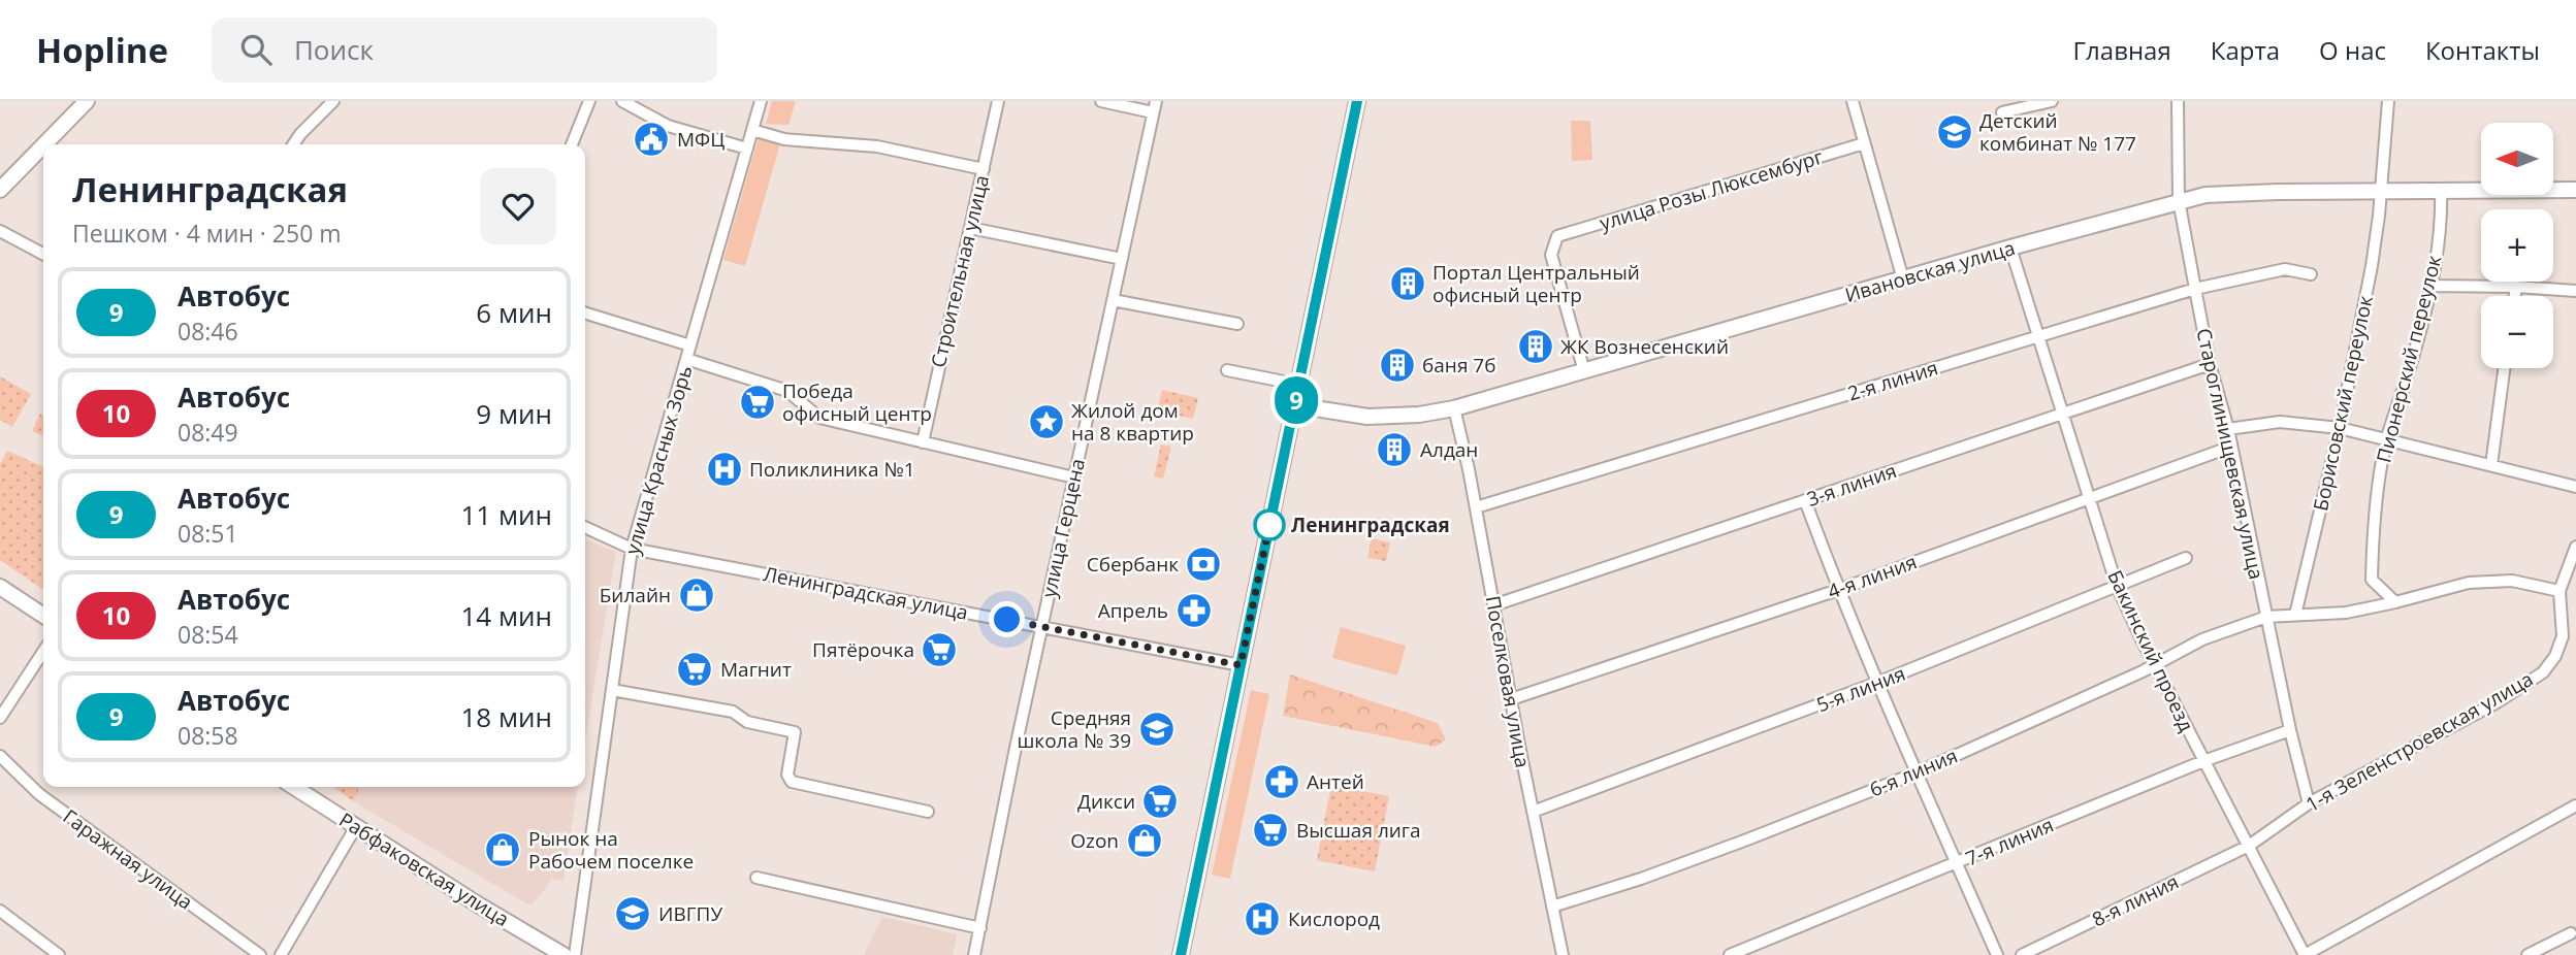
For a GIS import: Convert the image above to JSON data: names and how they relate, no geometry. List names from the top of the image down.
{
  "streets": {
    "main road": ["Ивановская улица", "Рабфаковская улица"],
    "street": [
      "улица Розы Люксембург",
      "Строительная улица",
      "Пионерский переулок",
      "2-я линия",
      "Борисовский переулок",
      "Староглинищевская улица",
      "улица Красных Зорь",
      "3-я линия",
      "улица Герцена",
      "4-я линия",
      "Ленинградская улица",
      "Бакинский проезд",
      "Поселковая улица",
      "5-я линия",
      "1-я Зеленстроевская улица",
      "6-я линия",
      "7-я линия",
      "Гаражная улица",
      "8-я линия"
    ]
  },
  "crossings": [
    ["улица Розы Люксембург", "Ивановская улица"],
    ["Ивановская улица", "Пионерский переулок"],
    ["Ивановская улица", "Борисовский переулок"],
    ["Ивановская улица", "Староглинищевская улица"],
    ["Ивановская улица", "Бакинский проезд"],
    ["Ивановская улица", "Поселковая улица"],
    ["Пионерский переулок", "6-я линия"],
    ["2-я линия", "Староглинищевская улица"],
    ["2-я линия", "Бакинский проезд"],
    ["2-я линия", "Поселковая улица"],
    ["Борисовский переулок", "6-я линия"],
    ["Староглинищевская улица", "3-я линия"],
    ["Староглинищевская улица", "4-я линия"],
    ["Староглинищевская улица", "1-я Зеленстроевская улица"],
    ["Староглинищевская улица", "6-я линия"],
    ["Староглинищевская улица", "7-я линия"],
    ["улица Красных Зорь", "Ленинградская улица"],
    ["3-я линия", "Бакинский проезд"],
    ["3-я линия", "Поселковая улица"],
    ["улица Герцена", "Ленинградская улица"],
    ["4-я линия", "Бакинский проезд"],
    ["4-я линия", "Поселковая улица"],
    ["Бакинский проезд", "5-я линия"],
    ["Бакинский проезд", "1-я Зеленстроевская улица"],
    ["Бакинский проезд", "6-я линия"],
    ["Бакинский проезд", "7-я линия"],
    ["Бакинский проезд", "8-я линия"],
    ["Поселковая улица", "5-я линия"],
    ["Поселковая улица", "6-я линия"],
    ["1-я Зеленстроевская улица", "6-я линия"],
    ["1-я Зеленстроевская улица", "8-я линия"]
  ],
  "places": {
    "school or university": ["Детский комбинат № 177", "Средняя школа № 39", "ИВГПУ"],
    "public building": ["МФЦ"],
    "building": [
      "Портал Центральный офисный центр",
      "ЖК Вознесенский",
      "баня 7б",
      "Алдан"
    ],
    "supermarket": [
      "Победа офисный центр",
      "Пятёрочка",
      "Магнит",
      "Дикси",
      "Высшая лига"
    ],
    "place": ["Жилой дом на 8 квартир"],
    "hospital": ["Поликлиника №1", "Кислород"],
    "other": ["Ленинградская"],
    "bank": ["Сбербанк"],
    "shop": ["Билайн", "Ozon", "Рынок на Рабочем поселке"],
    "pharmacy": ["Апрель", "Антей"]
  },
  "lines": ["bus line 9"],
  "north": "left",
  "page": {
    "header": "Hopline",
    "search": "Поиск",
    "nav": [
      "Главная",
      "Карта",
      "О нас",
      "Контакты"
    ],
    "on_map": "9",
    "map_buttons": ["+", "−"],
    "heading": ["Ленинградская", "Пешком · 4 мин · 250 m"],
    "list": [
      {
        "mark": "9",
        "name": "Автобус",
        "note": "08:46",
        "value": "6 мин"
      },
      {
        "mark": "10",
        "name": "Автобус",
        "note": "08:49",
        "value": "9 мин"
      },
      {
        "mark": "9",
        "name": "Автобус",
        "note": "08:51",
        "value": "11 мин"
      },
      {
        "mark": "10",
        "name": "Автобус",
        "note": "08:54",
        "value": "14 мин"
      },
      {
        "mark": "9",
        "name": "Автобус",
        "note": "08:58",
        "value": "18 мин"
      }
    ]
  }
}
